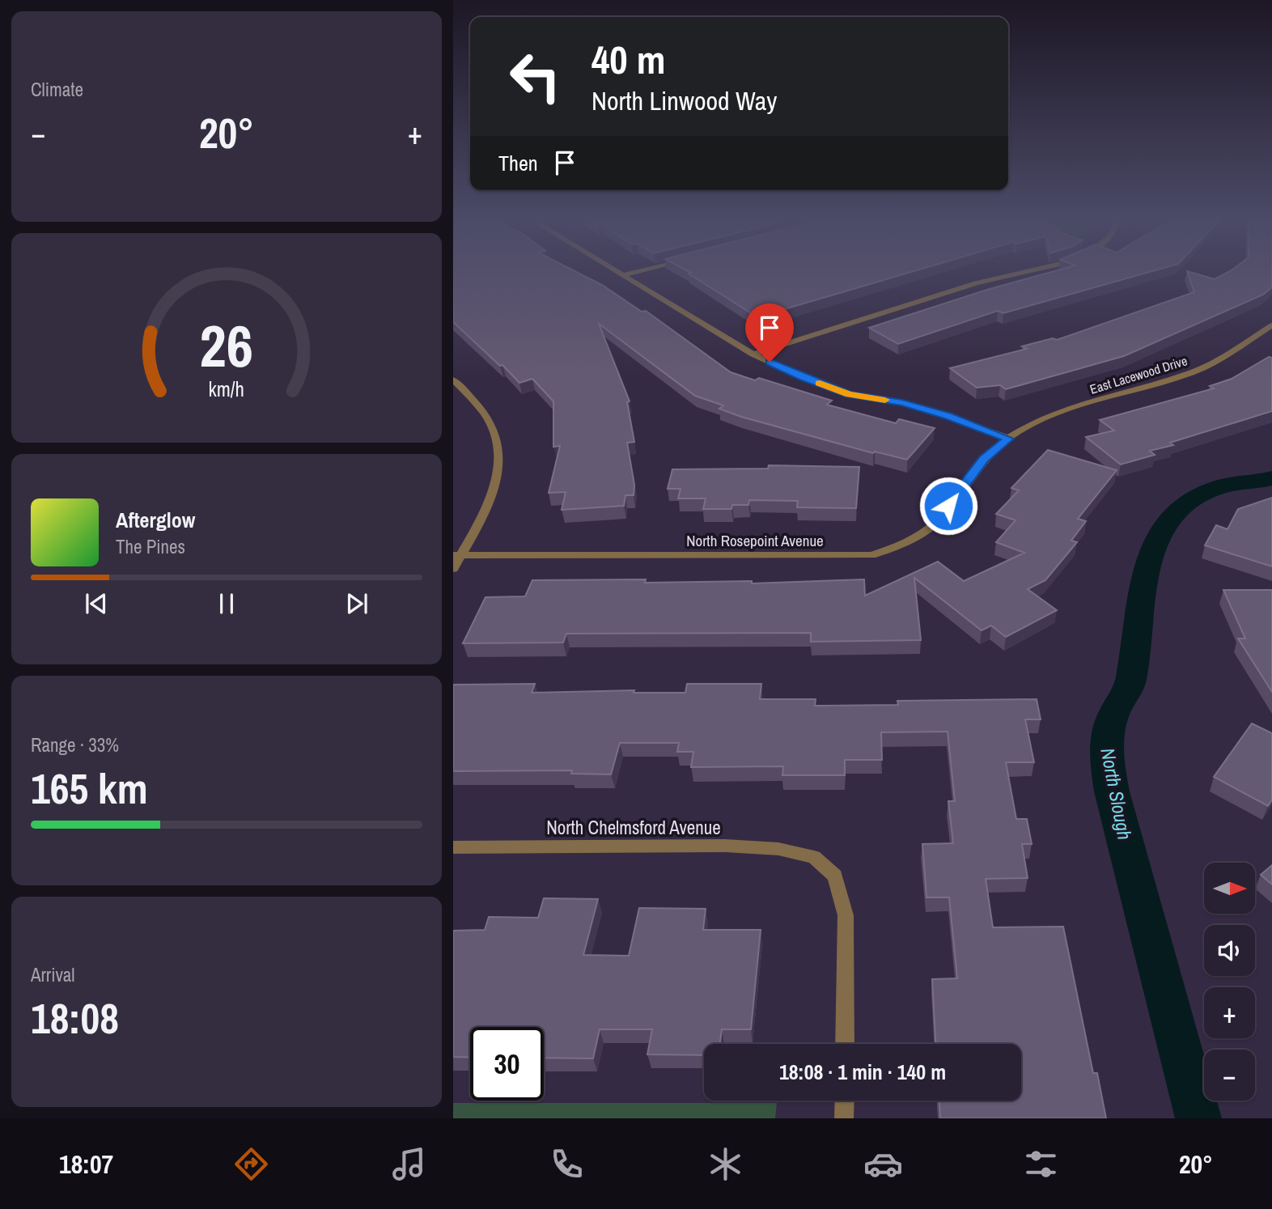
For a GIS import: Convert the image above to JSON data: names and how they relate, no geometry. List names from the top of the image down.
{
  "streets": {
    "street": ["East Lacewood Drive", "North Rosepoint Avenue", "North Chelmsford Avenue"]
  },
  "crossings": [
    ["East Lacewood Drive", "North Rosepoint Avenue"]
  ],
  "water": ["North Slough"],
  "north": "right",
  "page": {
    "tile": [
      "Climate",
      ["Range · 33%", "165 km"],
      ["Arrival", "18:08"]
    ],
    "turn": ["40 m", "North Linwood Way"],
    "heat": ["−", "20°", "+"],
    "then": "Then",
    "song": ["Afterglow", "The Pines"],
    "map_buttons": ["+", "−"],
    "limit": "30",
    "trip": "18:08 · 1 min · 140 m",
    "tabs": ["18:07", "20°"],
    "gauge": ["26", "km/h"]
  }
}
